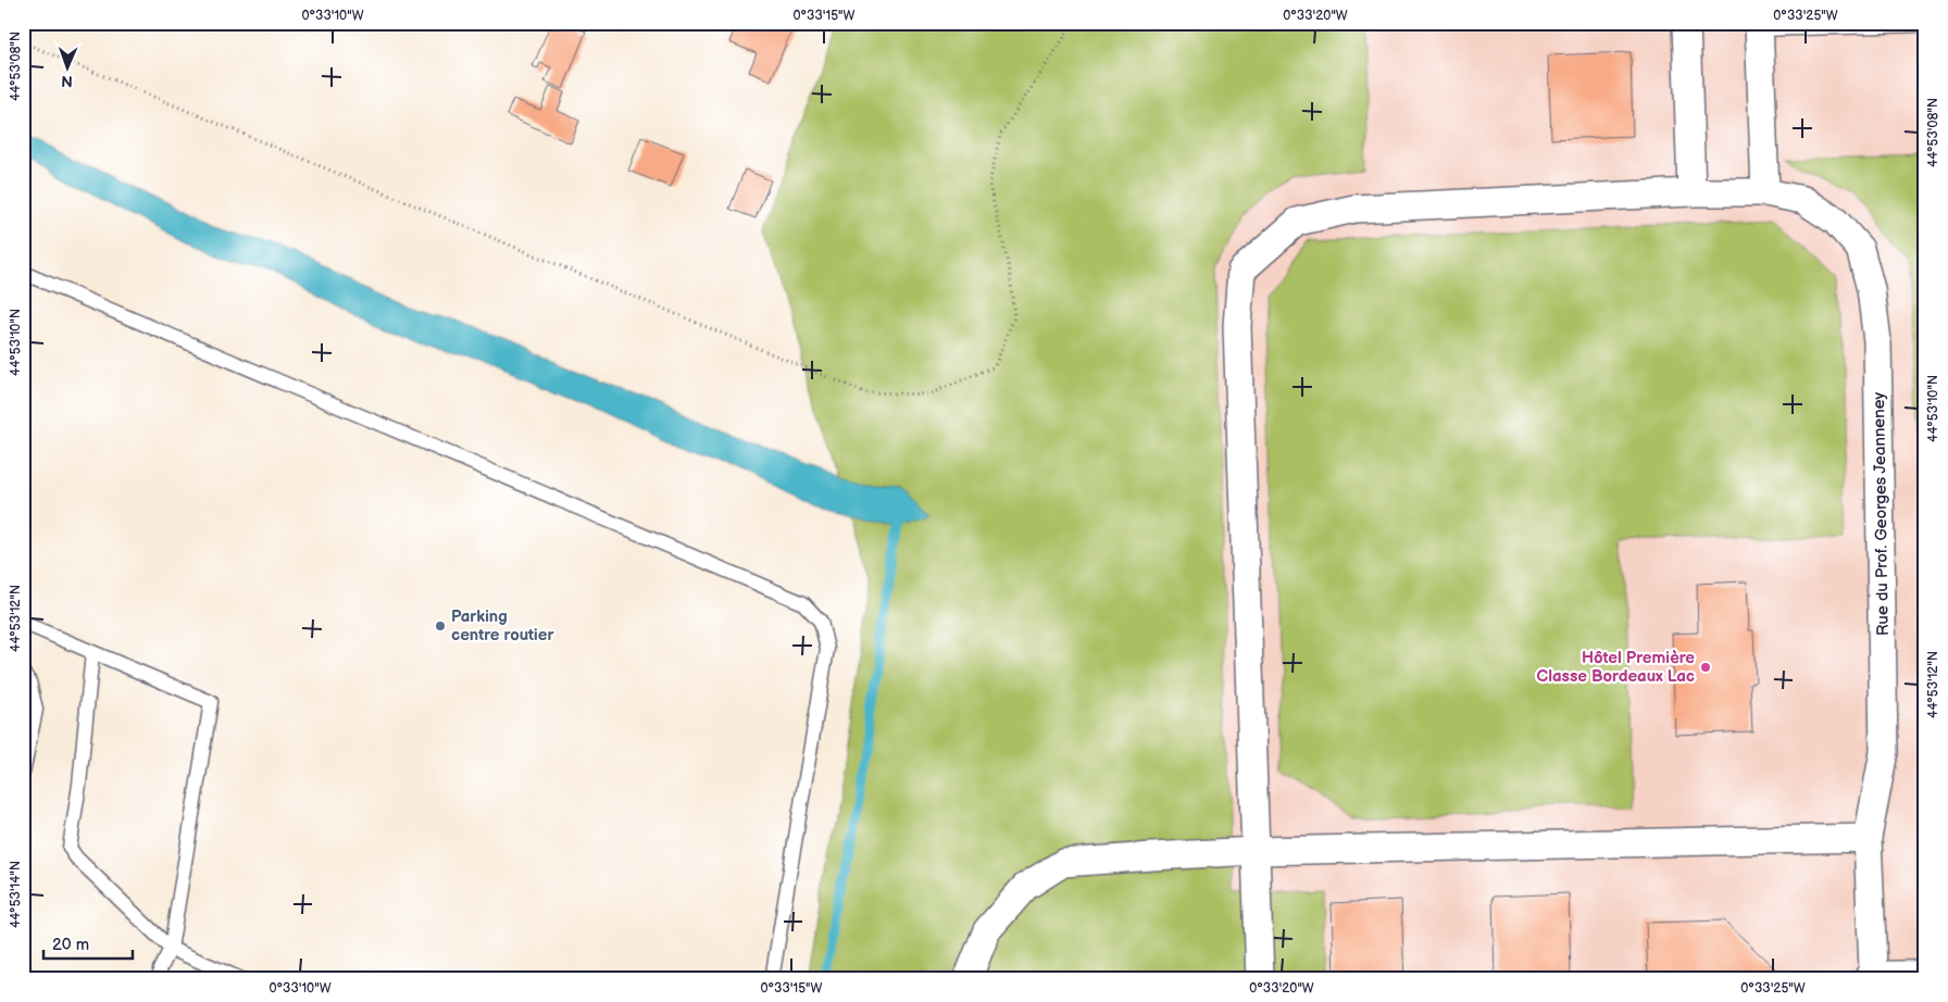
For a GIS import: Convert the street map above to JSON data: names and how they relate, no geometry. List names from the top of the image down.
{
  "streets": {
    "street": ["Rue du Prof. Georges Jeanneney"]
  },
  "places": ["Parking centre routier", "Hôtel Première Classe Bordeaux Lac"],
  "scale_bar": "20 m",
  "north": "bottom",
  "coordinates": [
    "0°33'10\"W",
    "0°33'15\"W",
    "0°33'20\"W",
    "0°33'25\"W",
    "44°53'08\"N",
    "44°53'10\"N",
    "44°53'12\"N",
    "44°53'14\"N"
  ]
}
